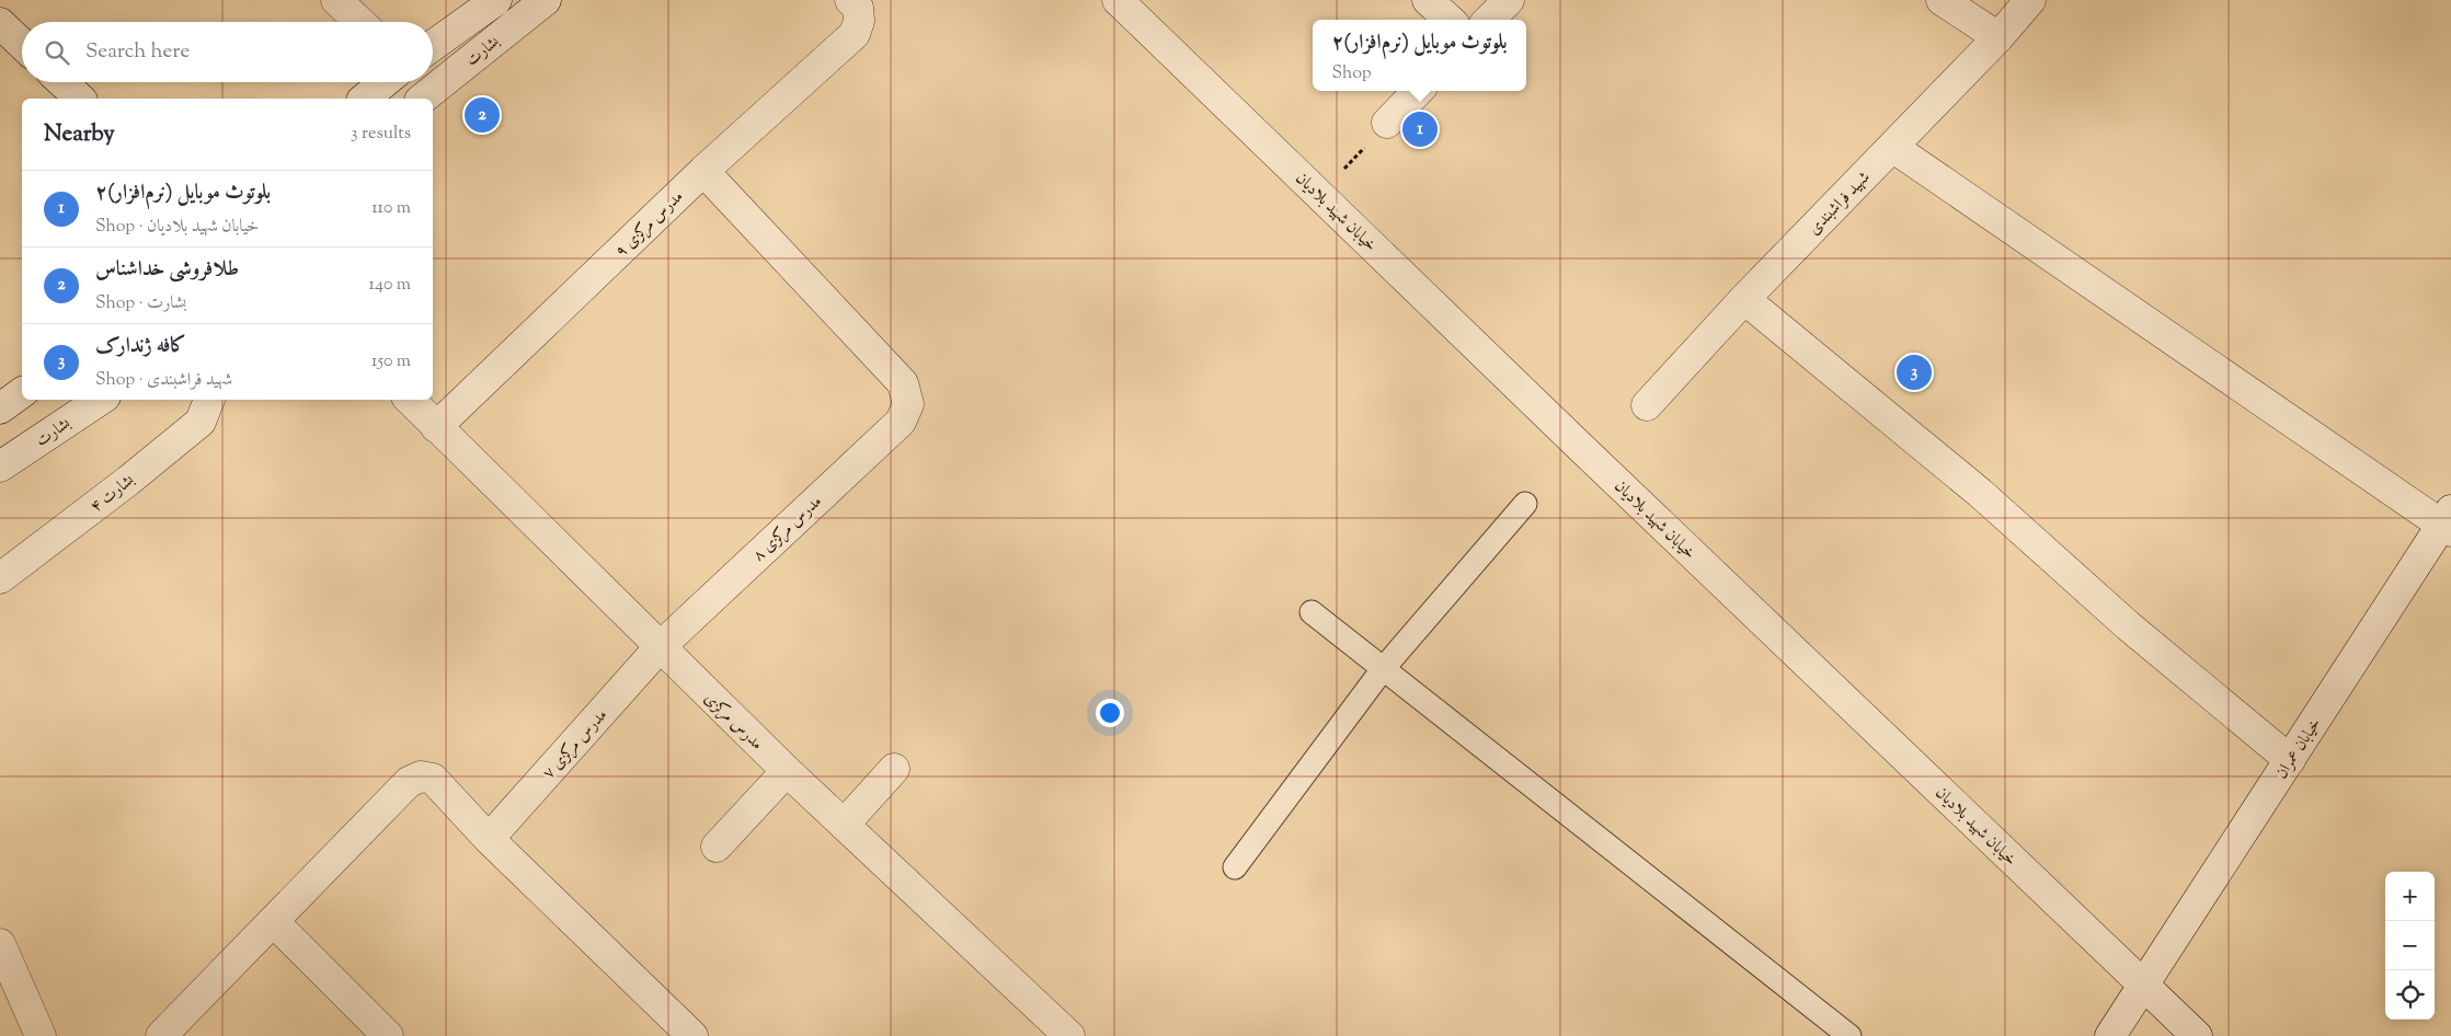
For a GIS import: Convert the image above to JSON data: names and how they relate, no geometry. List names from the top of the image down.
{
  "streets": {
    "street": [
      "بشارت",
      "شهید فراشبندی",
      "خیابان شهید بلادیان",
      "مدرس مرکزی ۹",
      "بشارت ۴",
      "مدرس مرکزی ۸",
      "مدرس مرکزی",
      "مدرس مرکزی ۷",
      "خیابان عمران"
    ]
  },
  "crossings": [
    ["خیابان شهید بلادیان", "خیابان عمران"],
    ["مدرس مرکزی ۹", "مدرس مرکزی ۸"],
    ["مدرس مرکزی ۹", "مدرس مرکزی"],
    ["مدرس مرکزی ۸", "مدرس مرکزی"],
    ["مدرس مرکزی ۸", "مدرس مرکزی ۷"],
    ["مدرس مرکزی", "مدرس مرکزی ۷"]
  ],
  "page": {
    "popup": ["بلوتوث موبایل (نرم‌افزار)۲", "Shop"],
    "search": "Search here",
    "pins": ["2", "1", "3"],
    "heading": ["Nearby", "3 results"],
    "list": [
      {
        "mark": "1",
        "name": "بلوتوث موبایل (نرم‌افزار)۲",
        "note": "Shop · خیابان شهید بلادیان",
        "value": "110 m"
      },
      {
        "mark": "2",
        "name": "طلافروشی خداشناس",
        "note": "Shop · بشارت",
        "value": "140 m"
      },
      {
        "mark": "3",
        "name": "کافه ژندارک",
        "note": "Shop · شهید فراشبندی",
        "value": "150 m"
      }
    ],
    "map_buttons": ["+", "−"]
  }
}
